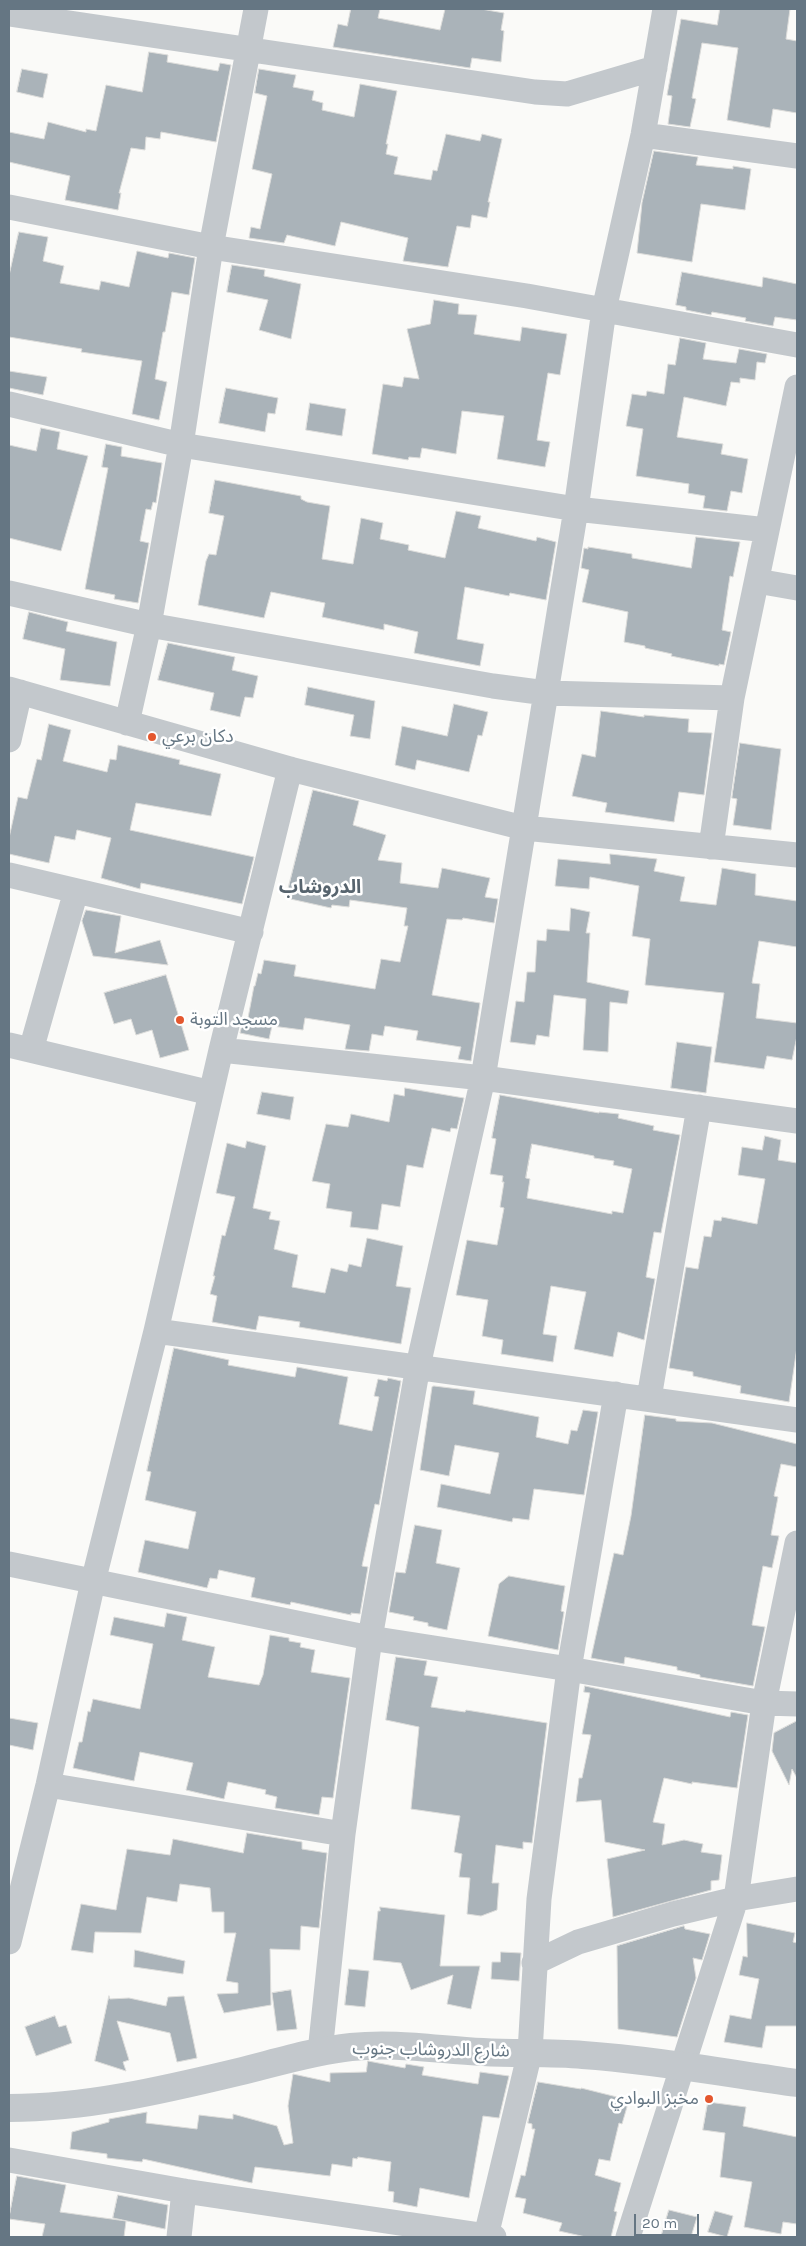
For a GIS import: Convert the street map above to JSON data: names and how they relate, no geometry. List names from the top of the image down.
{
  "streets": {
    "street": ["شارع الدروشاب جنوب"]
  },
  "districts": ["الدروشاب"],
  "places": ["دكان برعي", "مسجد التوبة", "مخبز البوادي"],
  "scale_bar": "20 m"
}
